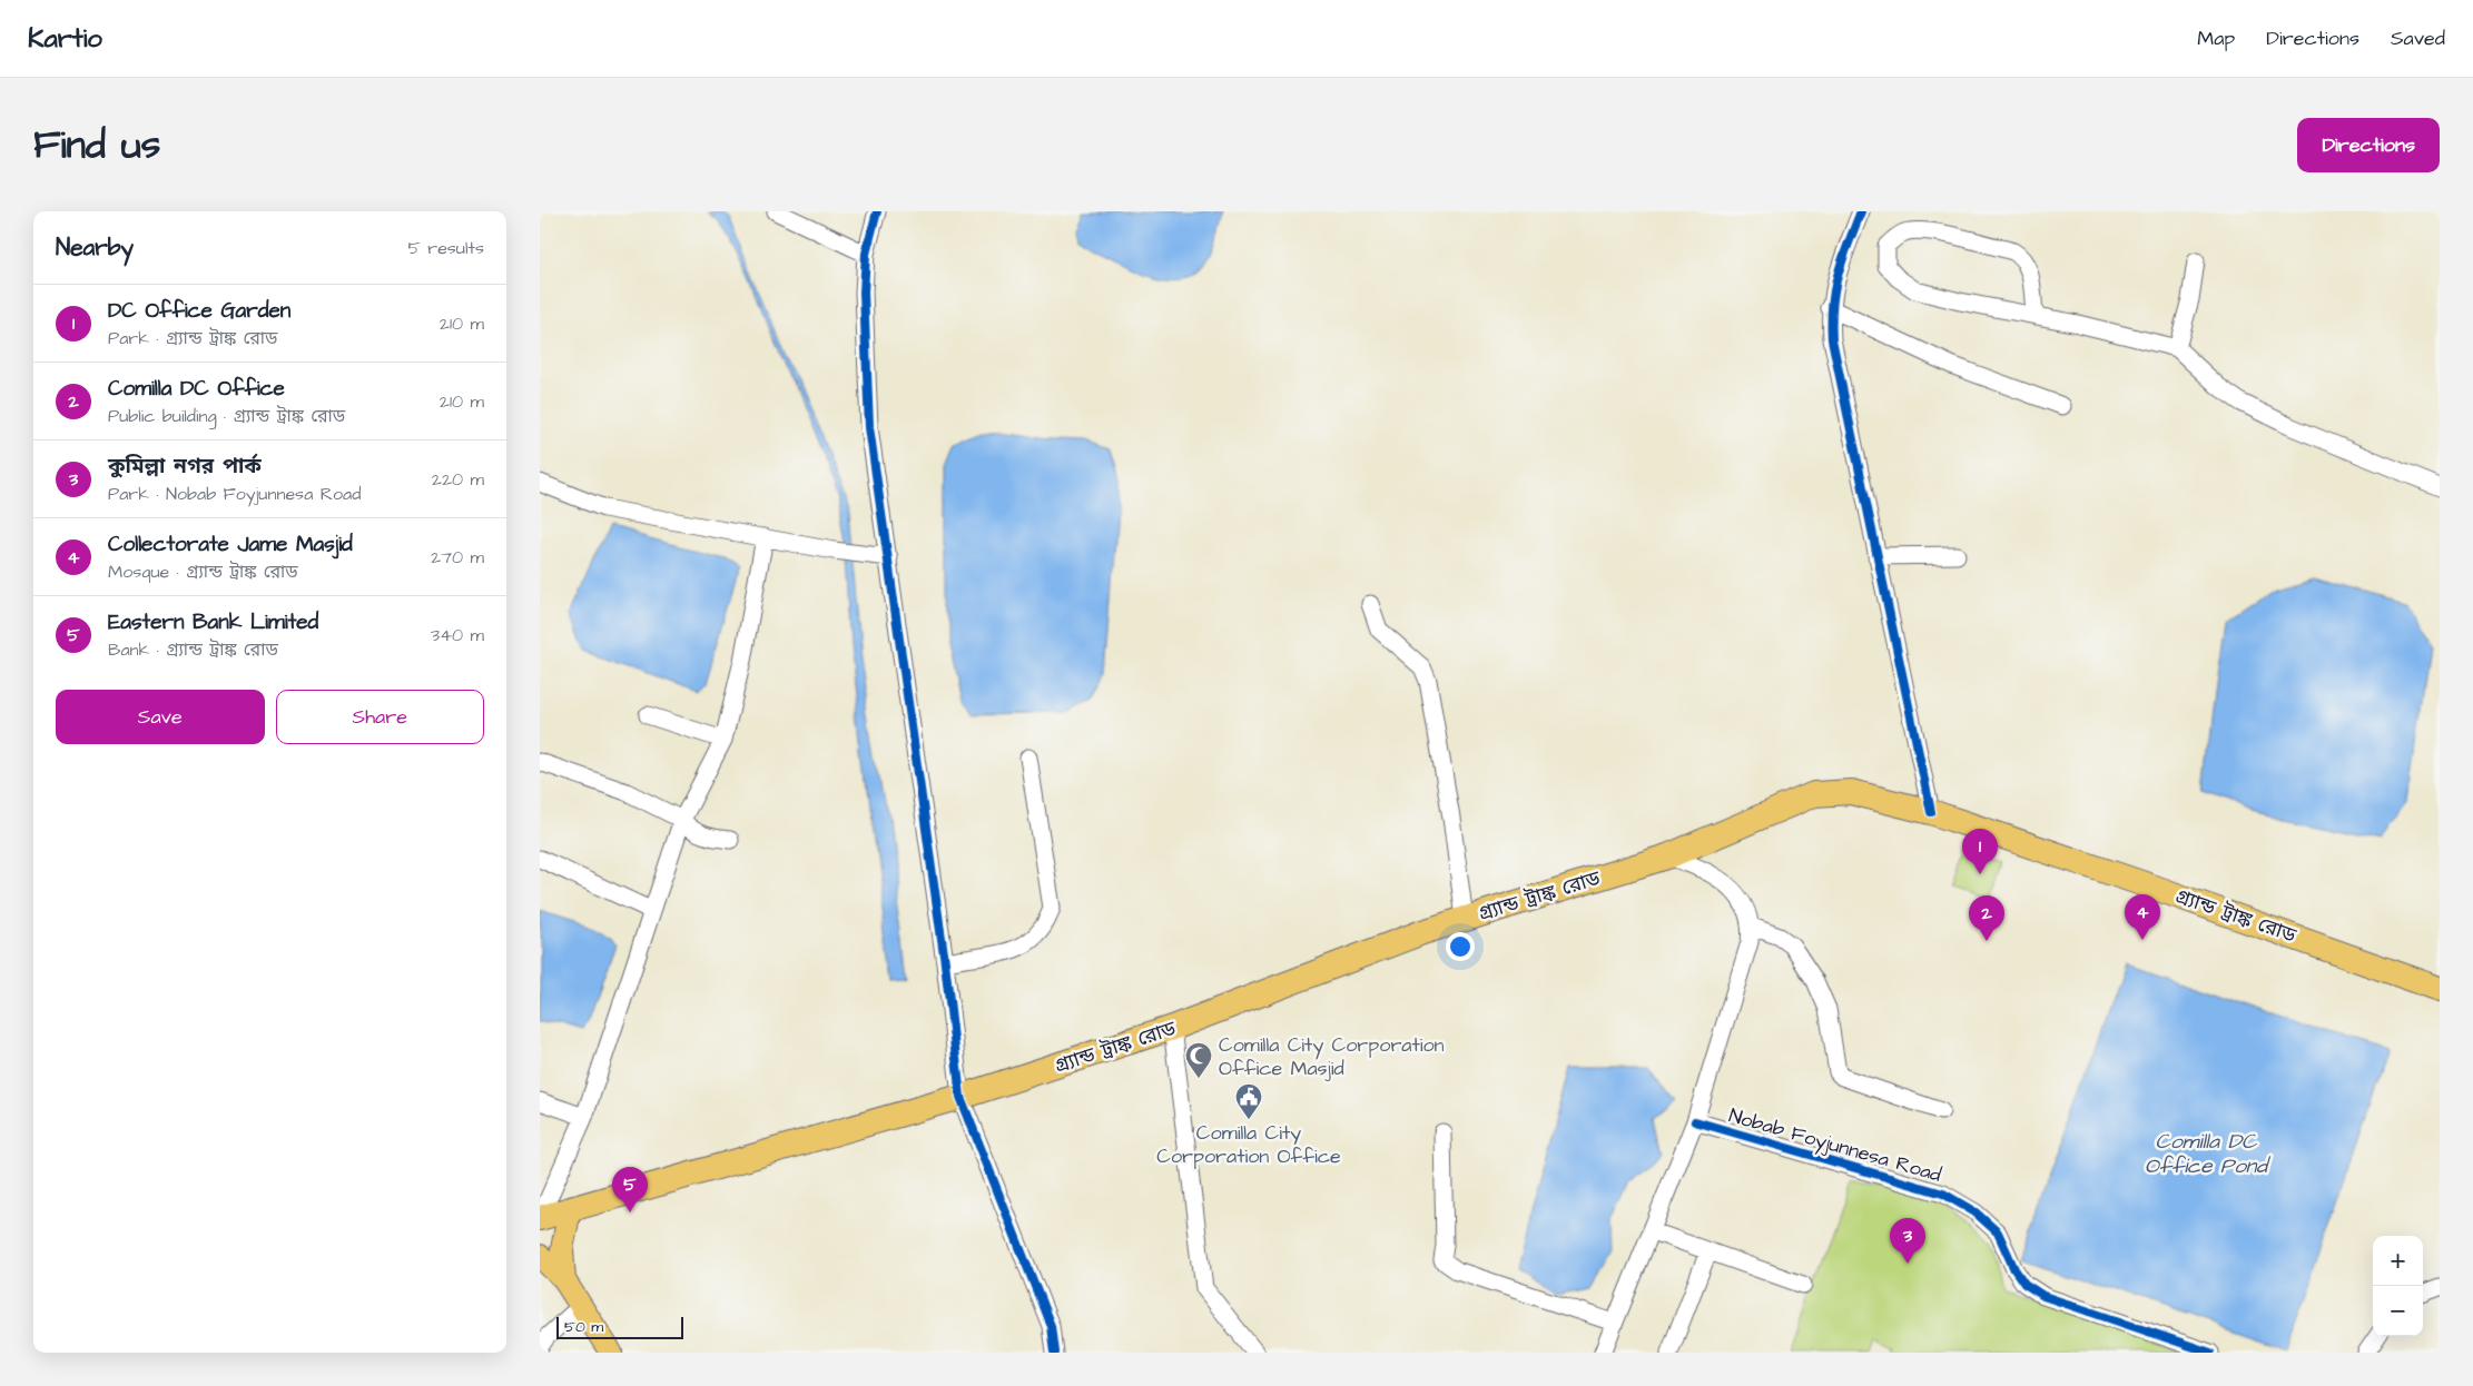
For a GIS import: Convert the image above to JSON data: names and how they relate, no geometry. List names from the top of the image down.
{
  "streets": {
    "highway": ["গ্র্যান্ড ট্রাঙ্ক রোড"],
    "street": ["Nobab Foyjunnesa Road"]
  },
  "water": ["Comilla DC Office Pond"],
  "places": {
    "mosque": ["Comilla City Corporation Office Masjid"],
    "public building": ["Comilla City Corporation Office"]
  },
  "scale_bar": "50 m",
  "page": {
    "header": "Kartio",
    "nav": ["Map", "Directions", "Saved"],
    "title": "Find us",
    "buttons": [
      "Directions",
      ["Save", "Share"]
    ],
    "heading": ["Nearby", "5 results"],
    "list": [
      {
        "mark": "1",
        "name": "DC Office Garden",
        "note": "Park · গ্র্যান্ড ট্রাঙ্ক রোড",
        "value": "210 m"
      },
      {
        "mark": "2",
        "name": "Comilla DC Office",
        "note": "Public building · গ্র্যান্ড ট্রাঙ্ক রোড",
        "value": "210 m"
      },
      {
        "mark": "3",
        "name": "কুমিল্লা নগর পার্ক",
        "note": "Park · Nobab Foyjunnesa Road",
        "value": "220 m"
      },
      {
        "mark": "4",
        "name": "Collectorate Jame Masjid",
        "note": "Mosque · গ্র্যান্ড ট্রাঙ্ক রোড",
        "value": "270 m"
      },
      {
        "mark": "5",
        "name": "Eastern Bank Limited",
        "note": "Bank · গ্র্যান্ড ট্রাঙ্ক রোড",
        "value": "340 m"
      }
    ],
    "pins": [
      "1",
      "4",
      "2",
      "5",
      "3"
    ],
    "map_buttons": ["+", "−"],
    "scale": "50 m"
  }
}
